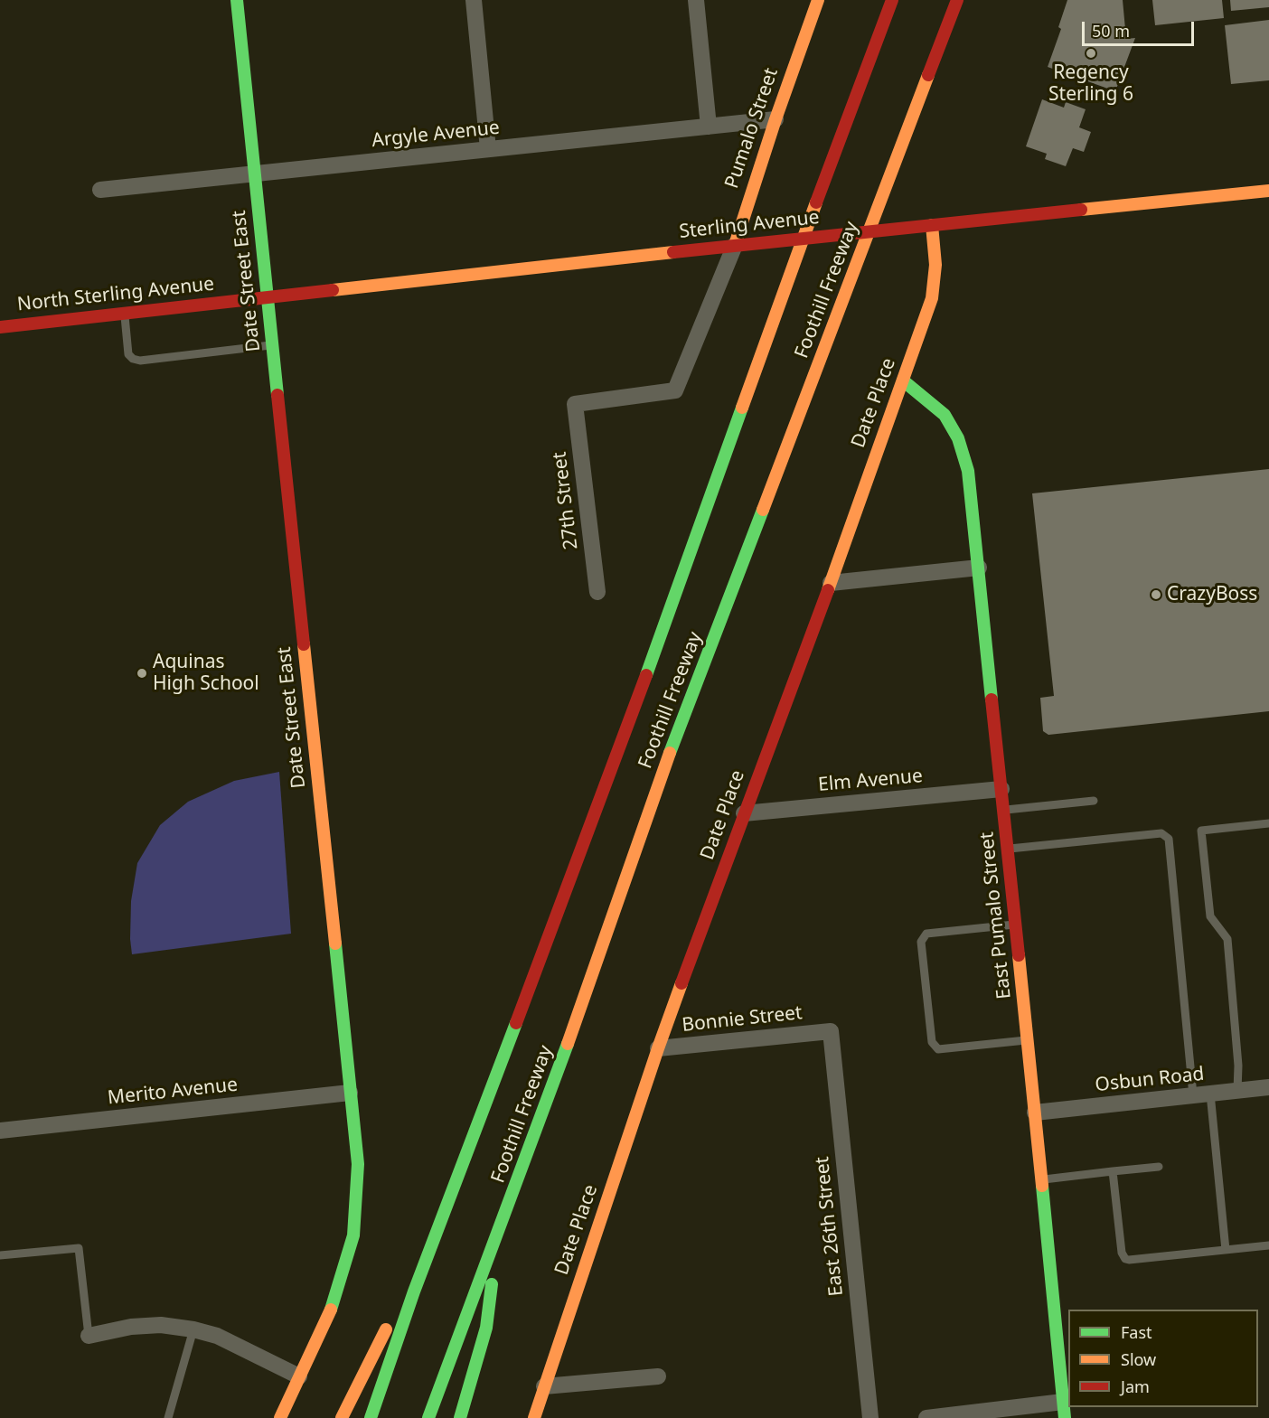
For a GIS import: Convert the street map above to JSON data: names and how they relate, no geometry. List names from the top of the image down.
{
  "streets": {
    "main road": [
      "Pumalo Street",
      "Sterling Avenue",
      "Date Street East",
      "Foothill Freeway",
      "North Sterling Avenue",
      "Date Place",
      "East Pumalo Street"
    ],
    "street": [
      "Argyle Avenue",
      "27th Street",
      "Elm Avenue",
      "Bonnie Street",
      "Osbun Road",
      "Merito Avenue",
      "East 26th Street"
    ]
  },
  "crossings": [
    ["Pumalo Street", "Argyle Avenue"],
    ["Pumalo Street", "Sterling Avenue"],
    ["Pumalo Street", "27th Street"],
    ["Argyle Avenue", "Date Street East"],
    ["Sterling Avenue", "Date Street East"],
    ["Sterling Avenue", "North Sterling Avenue"],
    ["Sterling Avenue", "Date Place"],
    ["Date Street East", "North Sterling Avenue"],
    ["Date Street East", "Merito Avenue"],
    ["Date Place", "Elm Avenue"],
    ["Date Place", "East Pumalo Street"],
    ["Date Place", "Bonnie Street"],
    ["Elm Avenue", "East Pumalo Street"],
    ["East Pumalo Street", "Osbun Road"],
    ["Bonnie Street", "East 26th Street"]
  ],
  "places": ["Regency Sterling 6", "CrazyBoss", "Aquinas High School"],
  "legend": ["Fast", "Slow", "Jam"],
  "scale_bar": "50 m"
}
